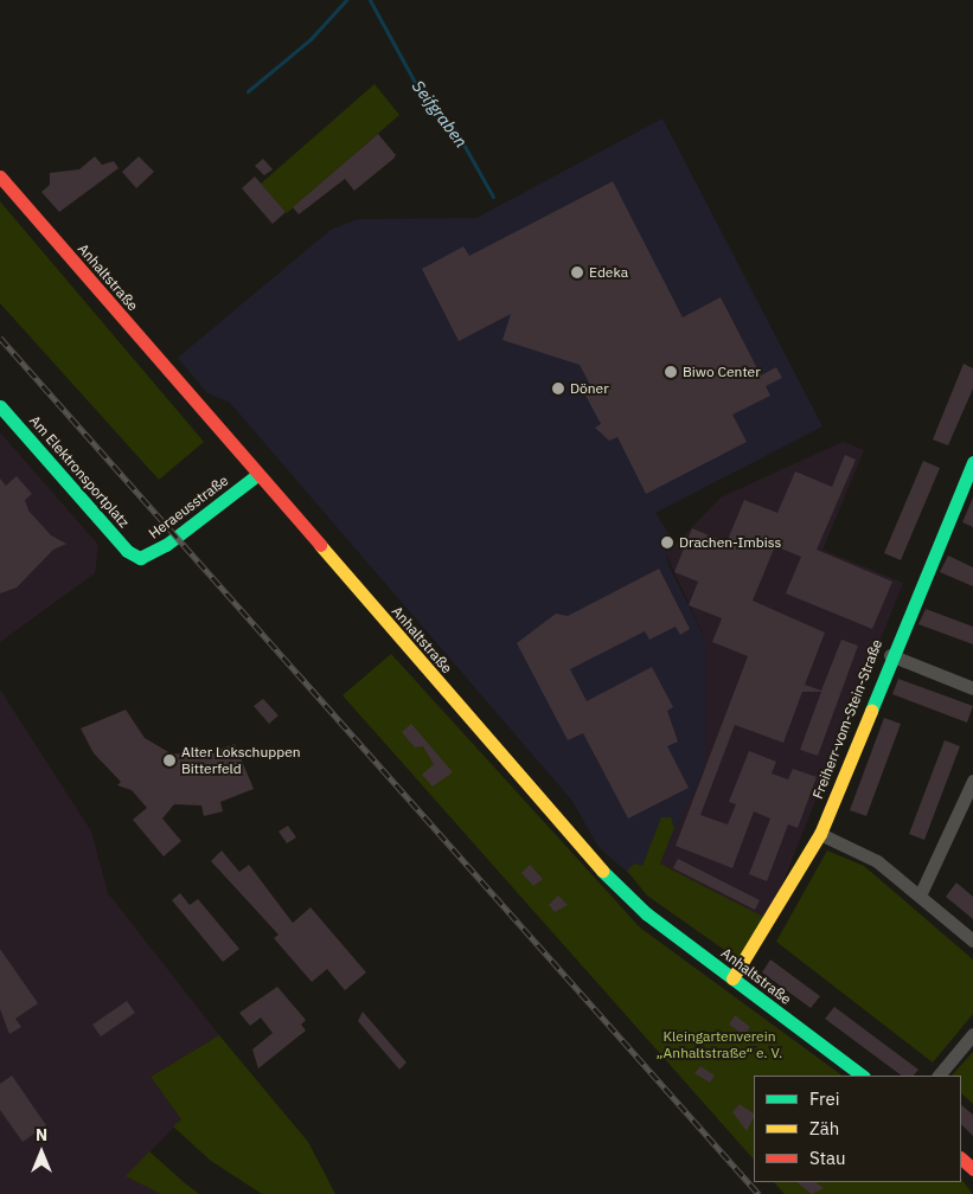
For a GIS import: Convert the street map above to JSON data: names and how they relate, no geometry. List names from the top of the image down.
{
  "streets": {
    "street": [
      "Anhaltstraße",
      "Am Elektronsportplatz",
      "Heraeusstraße",
      "Freiherr-vom-Stein-Straße"
    ]
  },
  "crossings": [
    ["Anhaltstraße", "Heraeusstraße"],
    ["Anhaltstraße", "Freiherr-vom-Stein-Straße"],
    ["Am Elektronsportplatz", "Heraeusstraße"]
  ],
  "water": ["Seifgraben"],
  "parks": ["Kleingartenverein „Anhaltstraße“ e. V."],
  "places": [
    "Edeka",
    "Biwo Center",
    "Döner",
    "Drachen-Imbiss",
    "Alter Lokschuppen Bitterfeld"
  ],
  "legend": ["Frei", "Zäh", "Stau"],
  "north": "top"
}
